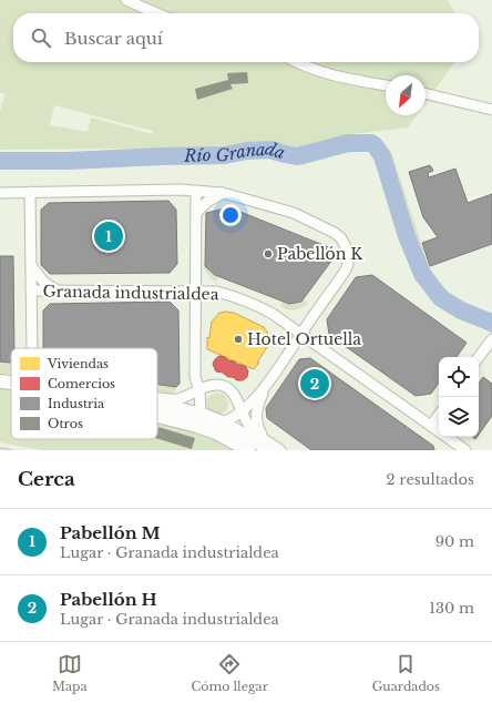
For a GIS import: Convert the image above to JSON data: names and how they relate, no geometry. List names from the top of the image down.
{
  "streets": {
    "street": ["Granada industrialdea"]
  },
  "water": ["Río Granada"],
  "places": ["Pabellón K", "Hotel Ortuella"],
  "legend": [
    "Viviendas",
    "Comercios",
    "Industria",
    "Otros"
  ],
  "north": "bottom left",
  "page": {
    "search": "Buscar aquí",
    "pins": ["1", "2"],
    "heading": ["Cerca", "2 resultados"],
    "list": [
      {
        "mark": "1",
        "name": "Pabellón M",
        "note": "Lugar · Granada industrialdea",
        "value": "90 m"
      },
      {
        "mark": "2",
        "name": "Pabellón H",
        "note": "Lugar · Granada industrialdea",
        "value": "130 m"
      }
    ],
    "nav": ["Mapa", "Cómo llegar", "Guardados"]
  }
}
